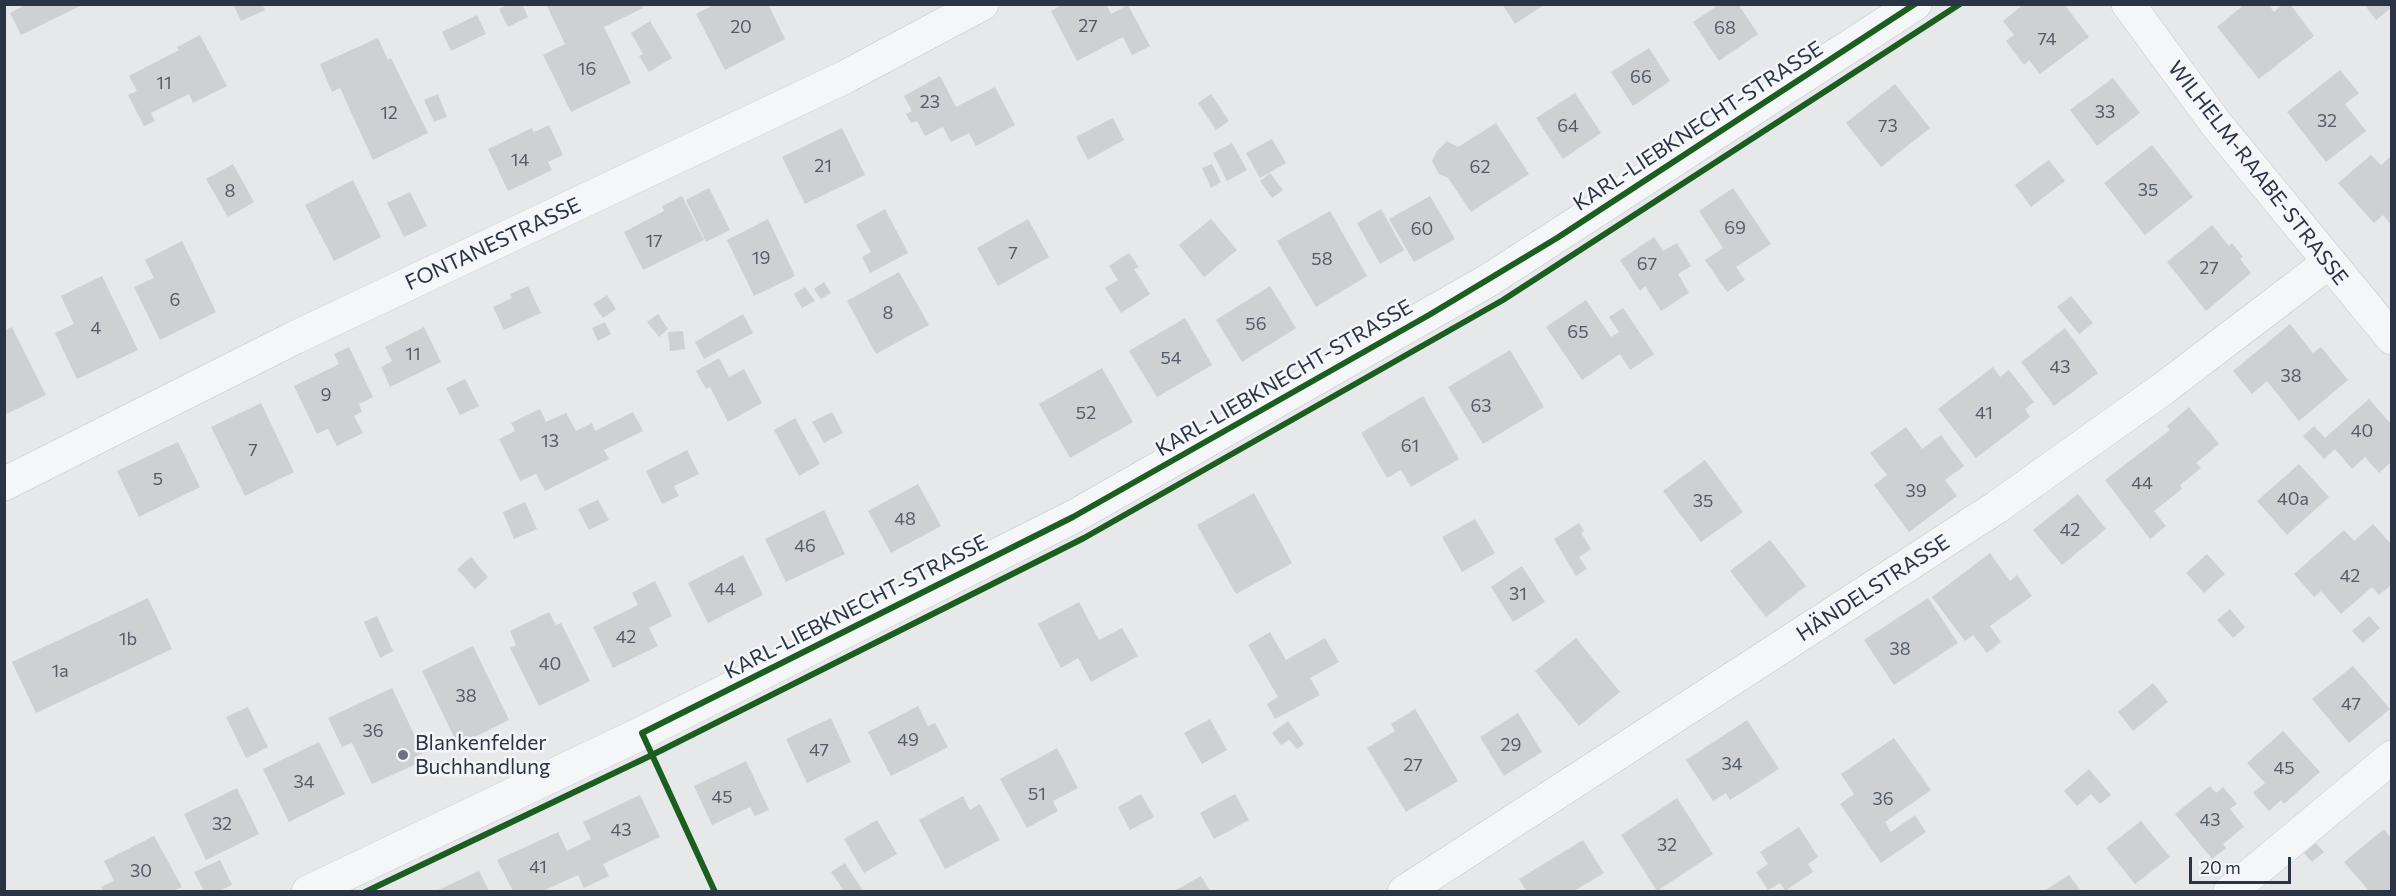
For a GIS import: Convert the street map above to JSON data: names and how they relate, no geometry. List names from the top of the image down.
{
  "streets": {
    "street": [
      "KARL-LIEBKNECHT-STRASSE",
      "WILHELM-RAABE-STRASSE",
      "FONTANESTRASSE",
      "HÄNDELSTRASSE"
    ]
  },
  "crossings": [
    ["WILHELM-RAABE-STRASSE", "HÄNDELSTRASSE"]
  ],
  "places": ["Blankenfelder Buchhandlung"],
  "house_numbers": [
    "27",
    "20",
    "68",
    "74",
    "16",
    "66",
    "11",
    "23",
    "33",
    "12",
    "32",
    "64",
    "73",
    "14",
    "21",
    "62",
    "35",
    "8",
    "69",
    "60",
    "17",
    "7",
    "19",
    "58",
    "67",
    "27",
    "6",
    "8",
    "56",
    "4",
    "65",
    "11",
    "54",
    "43",
    "38",
    "9",
    "63",
    "52",
    "41",
    "40",
    "13",
    "61",
    "7",
    "5",
    "44",
    "39",
    "40a",
    "35",
    "48",
    "42",
    "46",
    "42",
    "44",
    "31",
    "42",
    "1b",
    "38",
    "40",
    "1a",
    "38",
    "47",
    "36",
    "49",
    "29",
    "47",
    "34",
    "27",
    "45",
    "34",
    "51",
    "45",
    "36",
    "43",
    "32",
    "43",
    "32",
    "41",
    "30"
  ],
  "scale_bar": "20 m"
}
